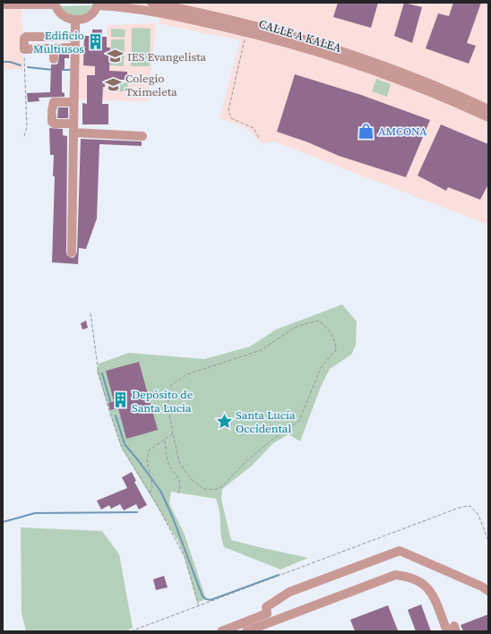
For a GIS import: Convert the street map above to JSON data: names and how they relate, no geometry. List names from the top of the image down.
{
  "streets": {
    "street": ["CALLE A KALEA"]
  },
  "places": {
    "building": ["Edificio Multiusos", "Depósito de Santa Lucia"],
    "school or university": ["IES Evangelista", "Colegio Tximeleta"],
    "shop": ["AMCONA"],
    "place": ["Santa Lucía Occidental"]
  }
}
